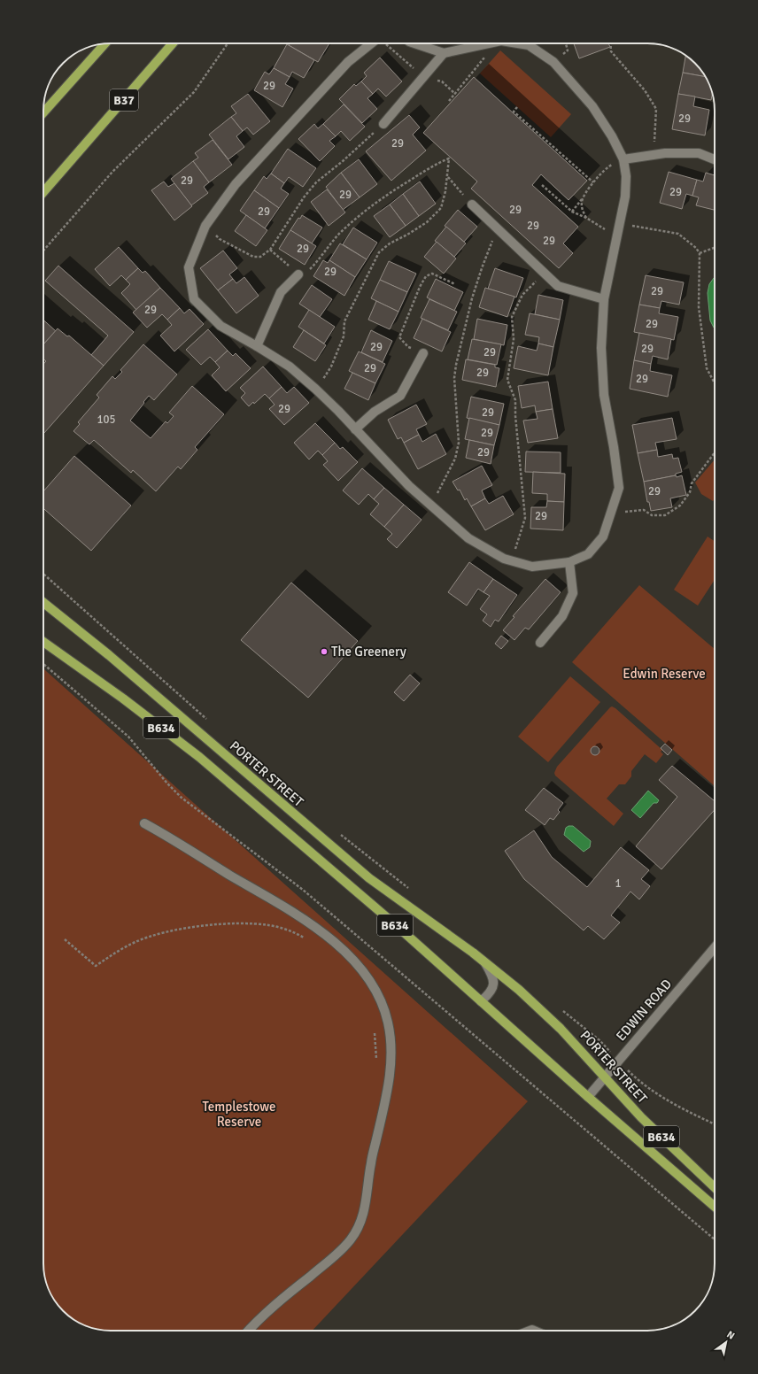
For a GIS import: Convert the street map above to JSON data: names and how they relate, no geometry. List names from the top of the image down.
{
  "streets": {
    "main road": ["B37", "B634", "PORTER STREET"],
    "street": ["EDWIN ROAD"]
  },
  "crossings": [
    ["B634", "PORTER STREET"],
    ["B634", "EDWIN ROAD"],
    ["PORTER STREET", "EDWIN ROAD"]
  ],
  "parks": ["Edwin Reserve", "Templestowe Reserve"],
  "places": ["The Greenery"],
  "house_numbers": [
    "29",
    "29",
    "29",
    "29",
    "29",
    "29",
    "29",
    "29",
    "29",
    "29",
    "29",
    "29",
    "29",
    "29",
    "29",
    "29",
    "29",
    "29",
    "29",
    "29",
    "29",
    "29",
    "29",
    "105",
    "29",
    "29",
    "29",
    "29",
    "1"
  ],
  "north": "top right"
}
